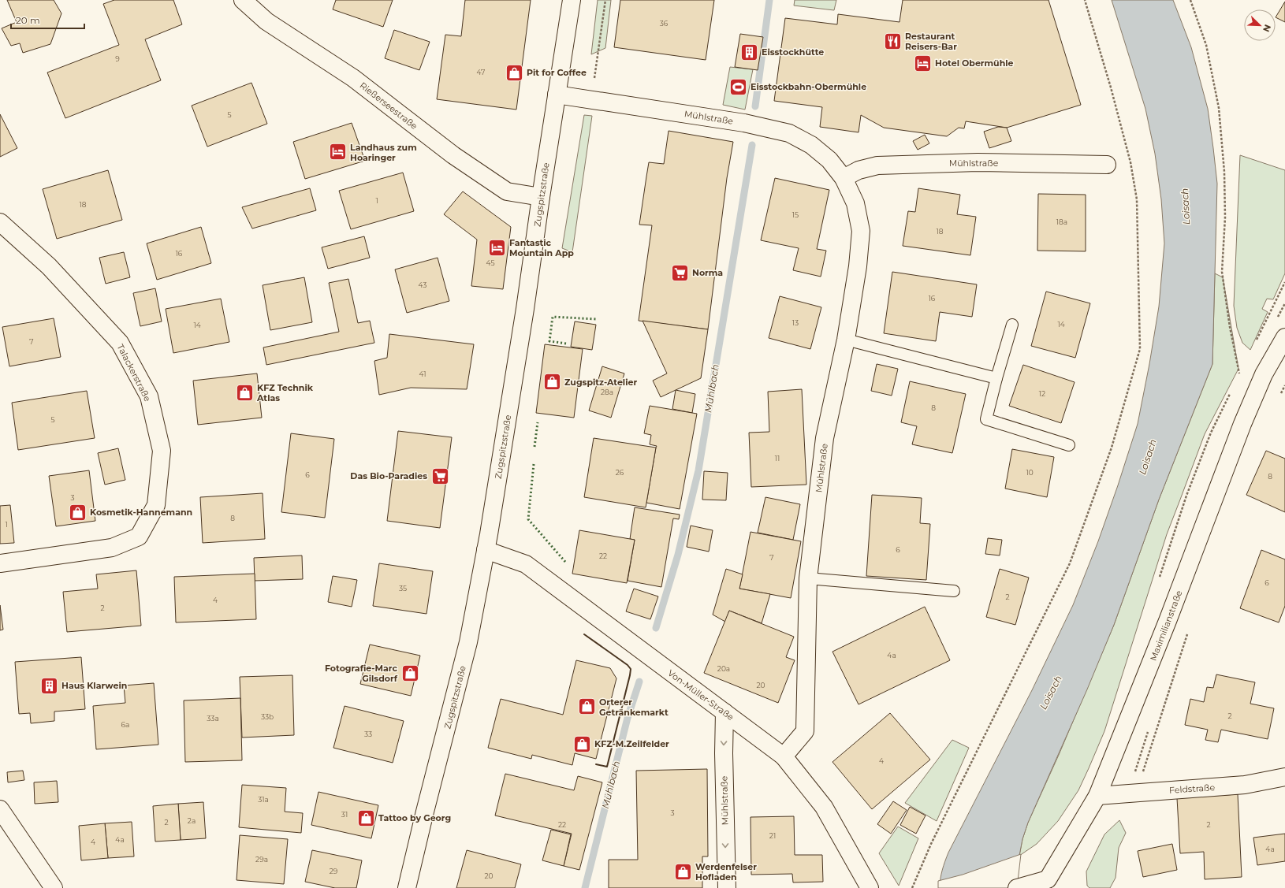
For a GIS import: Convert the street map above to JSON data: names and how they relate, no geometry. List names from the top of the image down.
{
  "streets": {
    "street": [
      "Rießerseestraße",
      "Mühlstraße",
      "Zugspitzstraße",
      "Talackerstraße",
      "Maximilianstraße",
      "Von-Müller-Straße",
      "Feldstraße"
    ]
  },
  "crossings": [
    ["Rießerseestraße", "Zugspitzstraße"],
    ["Mühlstraße", "Zugspitzstraße"],
    ["Mühlstraße", "Von-Müller-Straße"],
    ["Zugspitzstraße", "Von-Müller-Straße"],
    ["Maximilianstraße", "Feldstraße"]
  ],
  "water": ["Loisach", "Mühlbach"],
  "places": {
    "restaurant": ["Restaurant Reisers-Bar"],
    "building": ["Eisstockhütte", "Haus Klarwein"],
    "hotel": ["Hotel Obermühle", "Landhaus zum Hoaringer", "Fantastic Mountain App"],
    "shop": [
      "Pit for Coffee",
      "Zugspitz-Atelier",
      "KFZ Technik Atlas",
      "Kosmetik-Hannemann",
      "Fotografie-Marc Gilsdorf",
      "Orterer Getränkemarkt",
      "KFZ-M.Zeilfelder",
      "Tattoo by Georg",
      "Werdenfelser Hofladen"
    ],
    "sports": ["Eisstockbahn-Obermühle"],
    "supermarket": ["Norma", "Das Bio-Paradies"]
  },
  "house_numbers": [
    "36",
    "9",
    "47",
    "5",
    "1",
    "18",
    "15",
    "18a",
    "18",
    "16",
    "45",
    "43",
    "16",
    "13",
    "14",
    "14",
    "7",
    "41",
    "28a",
    "12",
    "8",
    "5",
    "11",
    "26",
    "10",
    "6",
    "8",
    "3",
    "8",
    "1",
    "6",
    "22",
    "7",
    "6",
    "35",
    "2",
    "4",
    "2",
    "4a",
    "20a",
    "20",
    "2",
    "33b",
    "33a",
    "6a",
    "33",
    "4",
    "31a",
    "3",
    "31",
    "2a",
    "2",
    "22",
    "2",
    "21",
    "4a",
    "4",
    "4a",
    "29a",
    "29",
    "20"
  ],
  "scale_bar": "20 m",
  "north": "bottom right"
}
